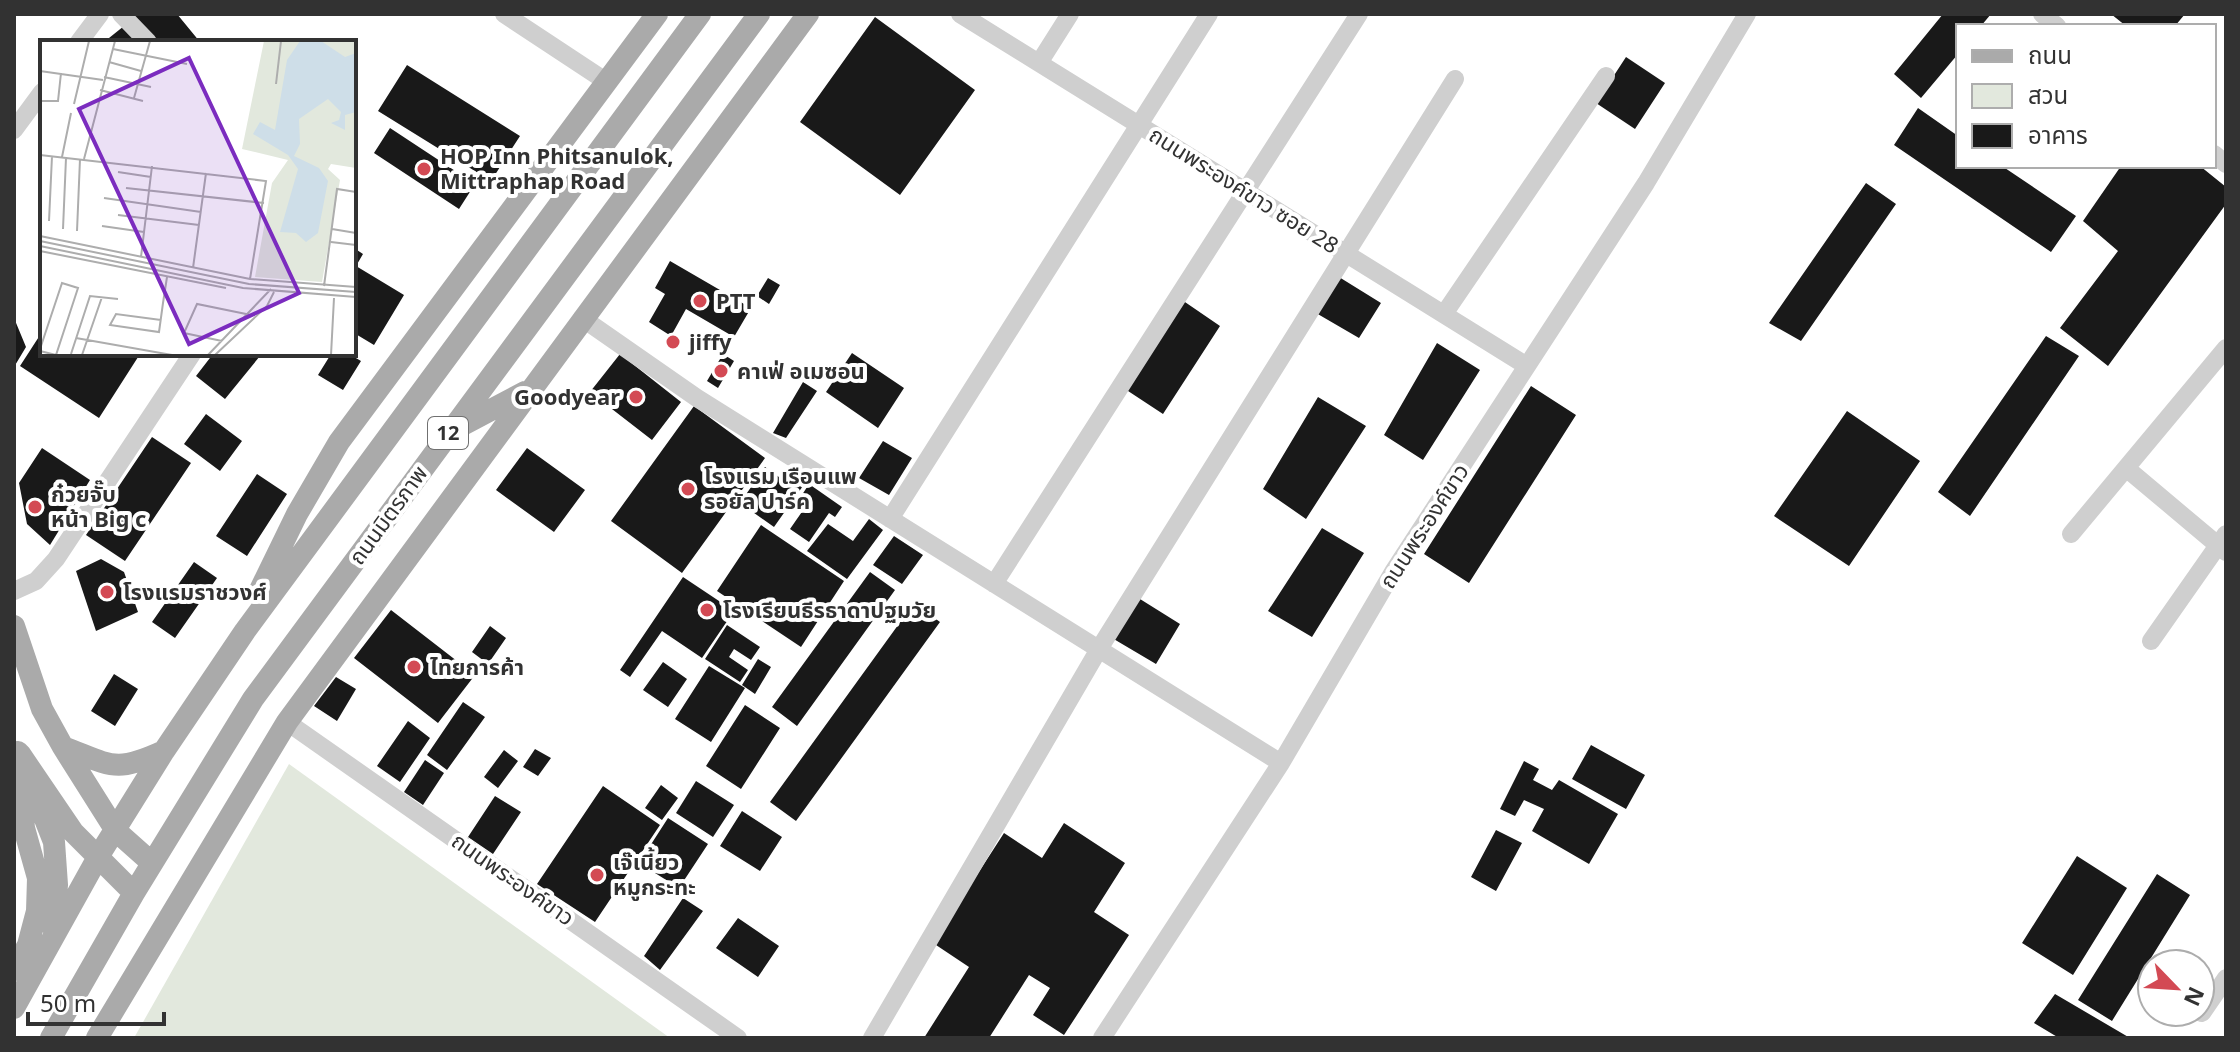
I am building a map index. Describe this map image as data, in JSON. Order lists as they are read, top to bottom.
{
  "streets": {
    "main road": ["12", "ถนนมิตรภาพ"],
    "street": ["ถนนพระองค์ขาว ซอย 28", "ถนนพระองค์ขาว"]
  },
  "crossings": [
    ["ถนนพระองค์ขาว ซอย 28", "ถนนพระองค์ขาว"]
  ],
  "places": [
    "HOP Inn Phitsanulok, Mittraphap Road",
    "PTT",
    "jiffy",
    "คาเฟ่ อเมซอน",
    "Goodyear",
    "โรงแรม เรือนแพ รอยัล ปาร์ค",
    "ก๋วยจั๊บ หน้า Big c",
    "โรงแรมราชวงศ์",
    "โรงเรียนธีรธาดาปฐมวัย",
    "ไทยการค้า",
    "เจ๊เนี้ยว หมูกระทะ"
  ],
  "legend": ["ถนน", "สวน", "อาคาร"],
  "scale_bar": "50 m",
  "north": "bottom right"
}
